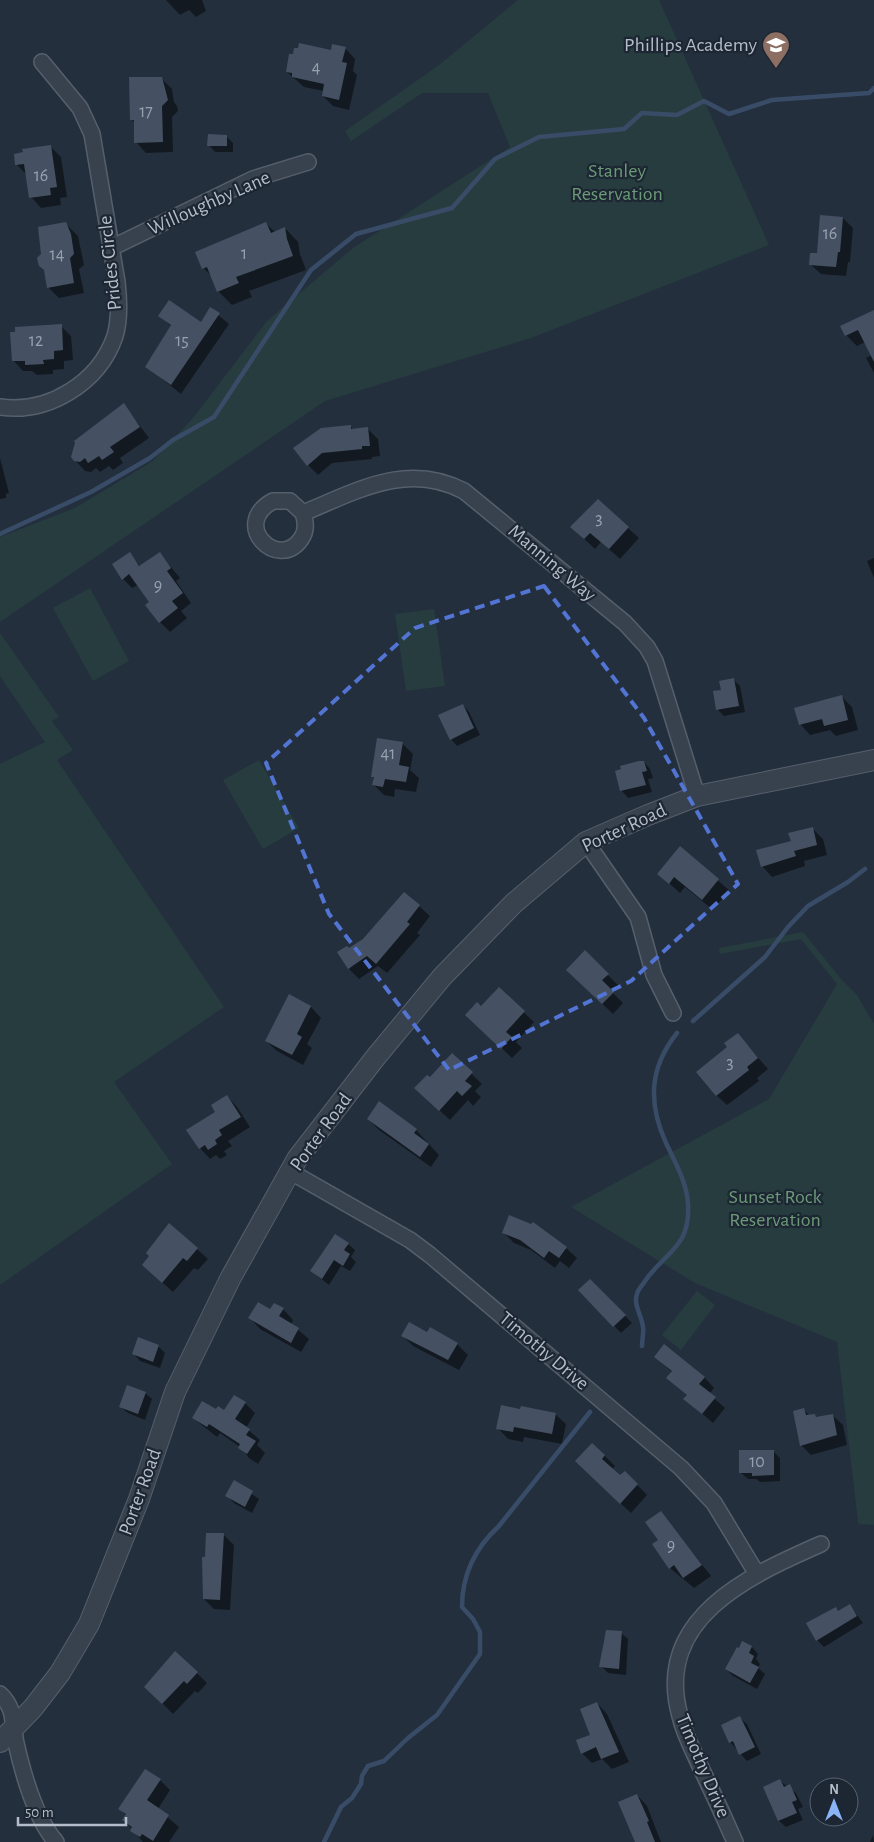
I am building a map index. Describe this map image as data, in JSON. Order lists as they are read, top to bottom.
{
  "streets": {
    "street": [
      "Willoughby Lane",
      "Prides Circle",
      "Manning Way",
      "Porter Road",
      "Timothy Drive"
    ]
  },
  "crossings": [
    ["Willoughby Lane", "Prides Circle"],
    ["Manning Way", "Porter Road"],
    ["Porter Road", "Timothy Drive"]
  ],
  "parks": ["Stanley Reservation", "Sunset Rock Reservation"],
  "places": {
    "school or university": ["Phillips Academy"]
  },
  "house_numbers": [
    "4",
    "17",
    "16",
    "16",
    "1",
    "14",
    "12",
    "15",
    "3",
    "9",
    "41",
    "3",
    "10",
    "9"
  ],
  "scale_bar": "50 m",
  "north": "top"
}
